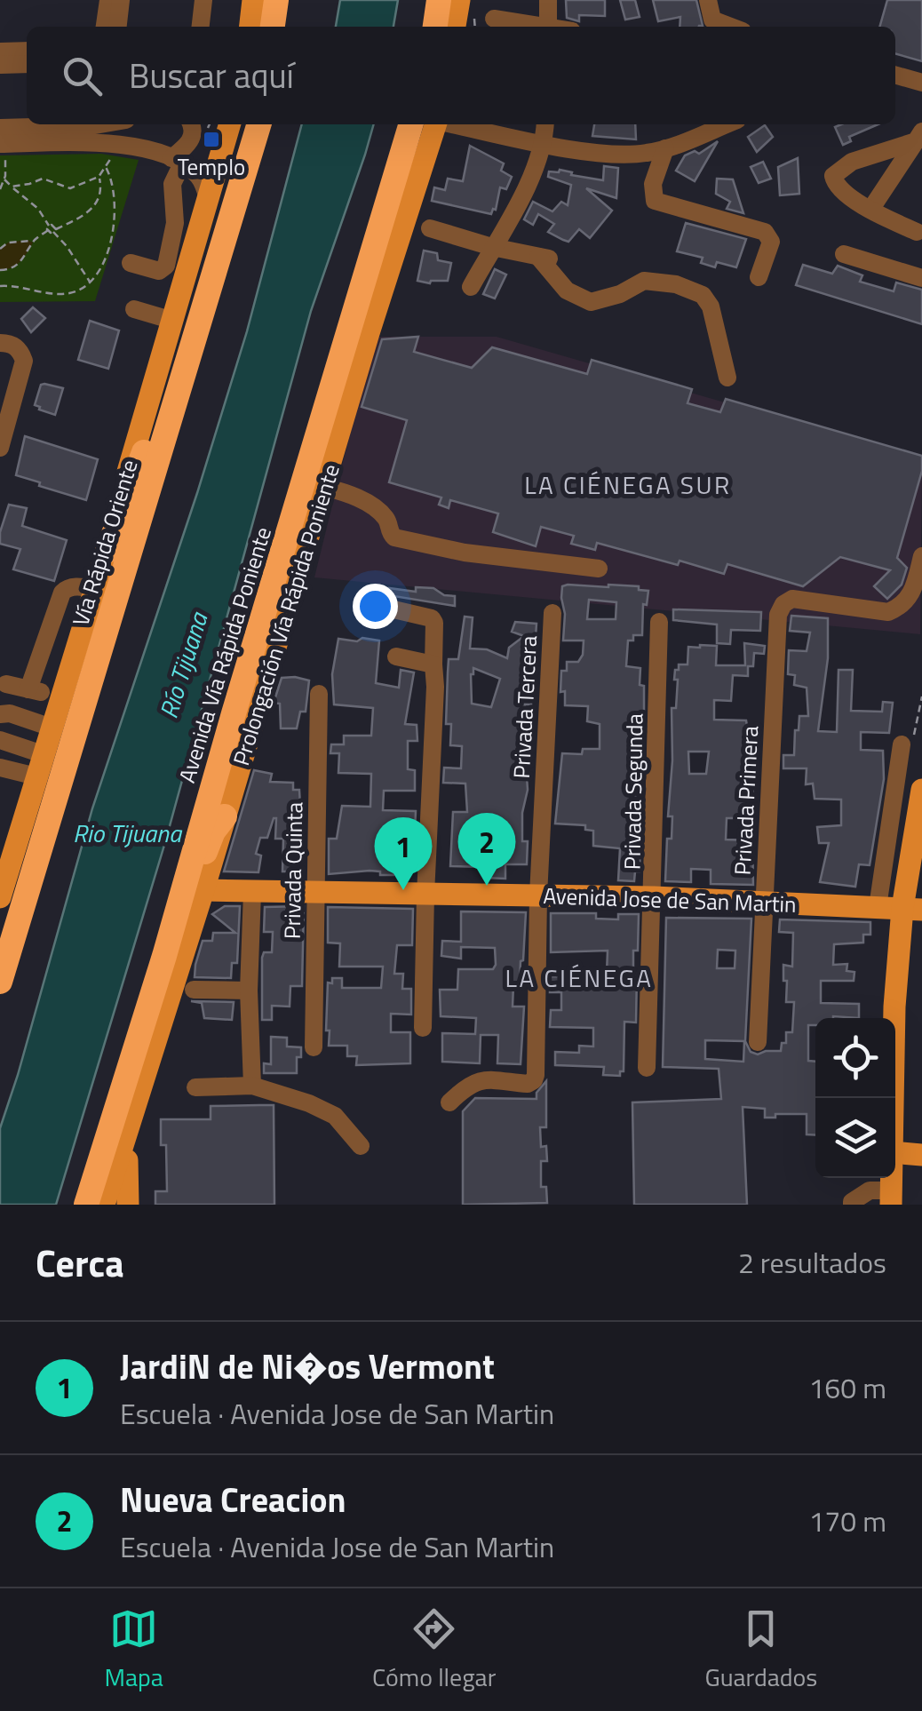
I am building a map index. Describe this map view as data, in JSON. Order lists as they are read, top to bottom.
{
  "streets": {
    "highway": ["Vía Rápida Oriente", "Avenida Vía Rápida Poniente"],
    "main road": ["Prolongación Vía Rápida Poniente", "Avenida Jose de San Martin"],
    "street": [
      "Privada Tercera",
      "Privada Segunda",
      "Privada Primera",
      "Privada Quinta"
    ]
  },
  "crossings": [
    ["Prolongación Vía Rápida Poniente", "Avenida Jose de San Martin"],
    ["Privada Tercera", "Avenida Jose de San Martin"],
    ["Privada Segunda", "Avenida Jose de San Martin"],
    ["Privada Primera", "Avenida Jose de San Martin"],
    ["Privada Quinta", "Avenida Jose de San Martin"]
  ],
  "districts": ["LA CIÉNEGA SUR", "LA CIÉNEGA"],
  "water": ["Río Tijuana", "Rio Tijuana"],
  "places": {
    "transit": ["Templo"]
  },
  "page": {
    "search": "Buscar aquí",
    "pins": ["2", "1"],
    "heading": ["Cerca", "2 resultados"],
    "list": [
      {
        "mark": "1",
        "name": "JardiN de Ni�os Vermont",
        "note": "Escuela · Avenida Jose de San Martin",
        "value": "160 m"
      },
      {
        "mark": "2",
        "name": "Nueva Creacion",
        "note": "Escuela · Avenida Jose de San Martin",
        "value": "170 m"
      }
    ],
    "nav": ["Mapa", "Cómo llegar", "Guardados"]
  }
}
